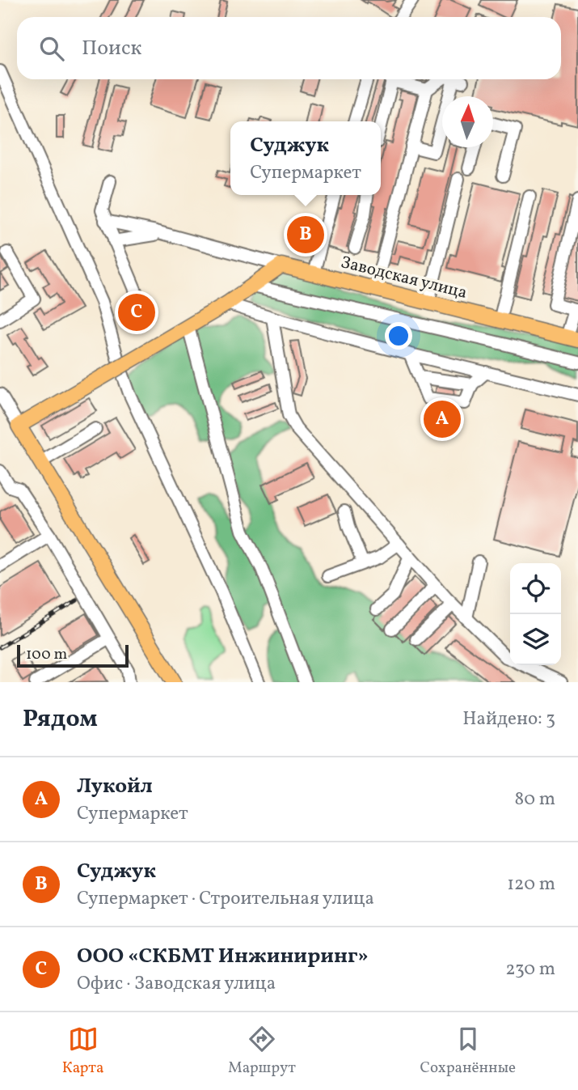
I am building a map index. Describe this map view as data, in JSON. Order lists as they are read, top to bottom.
{
  "streets": {
    "main road": ["Заводская улица"]
  },
  "scale_bar": "100 m",
  "north": "top",
  "page": {
    "search": "Поиск",
    "popup": ["Суджук", "Супермаркет"],
    "pins": ["B", "C", "A"],
    "scale": "100 m",
    "heading": ["Рядом", "Найдено: 3"],
    "list": [
      {
        "mark": "A",
        "name": "Лукойл",
        "note": "Супермаркет",
        "value": "80 m"
      },
      {
        "mark": "B",
        "name": "Суджук",
        "note": "Супермаркет · Строительная улица",
        "value": "120 m"
      },
      {
        "mark": "C",
        "name": "ООО «СКБМТ Инжиниринг»",
        "note": "Офис · Заводская улица",
        "value": "230 m"
      }
    ],
    "nav": ["Карта", "Маршрут", "Сохранённые"]
  }
}
